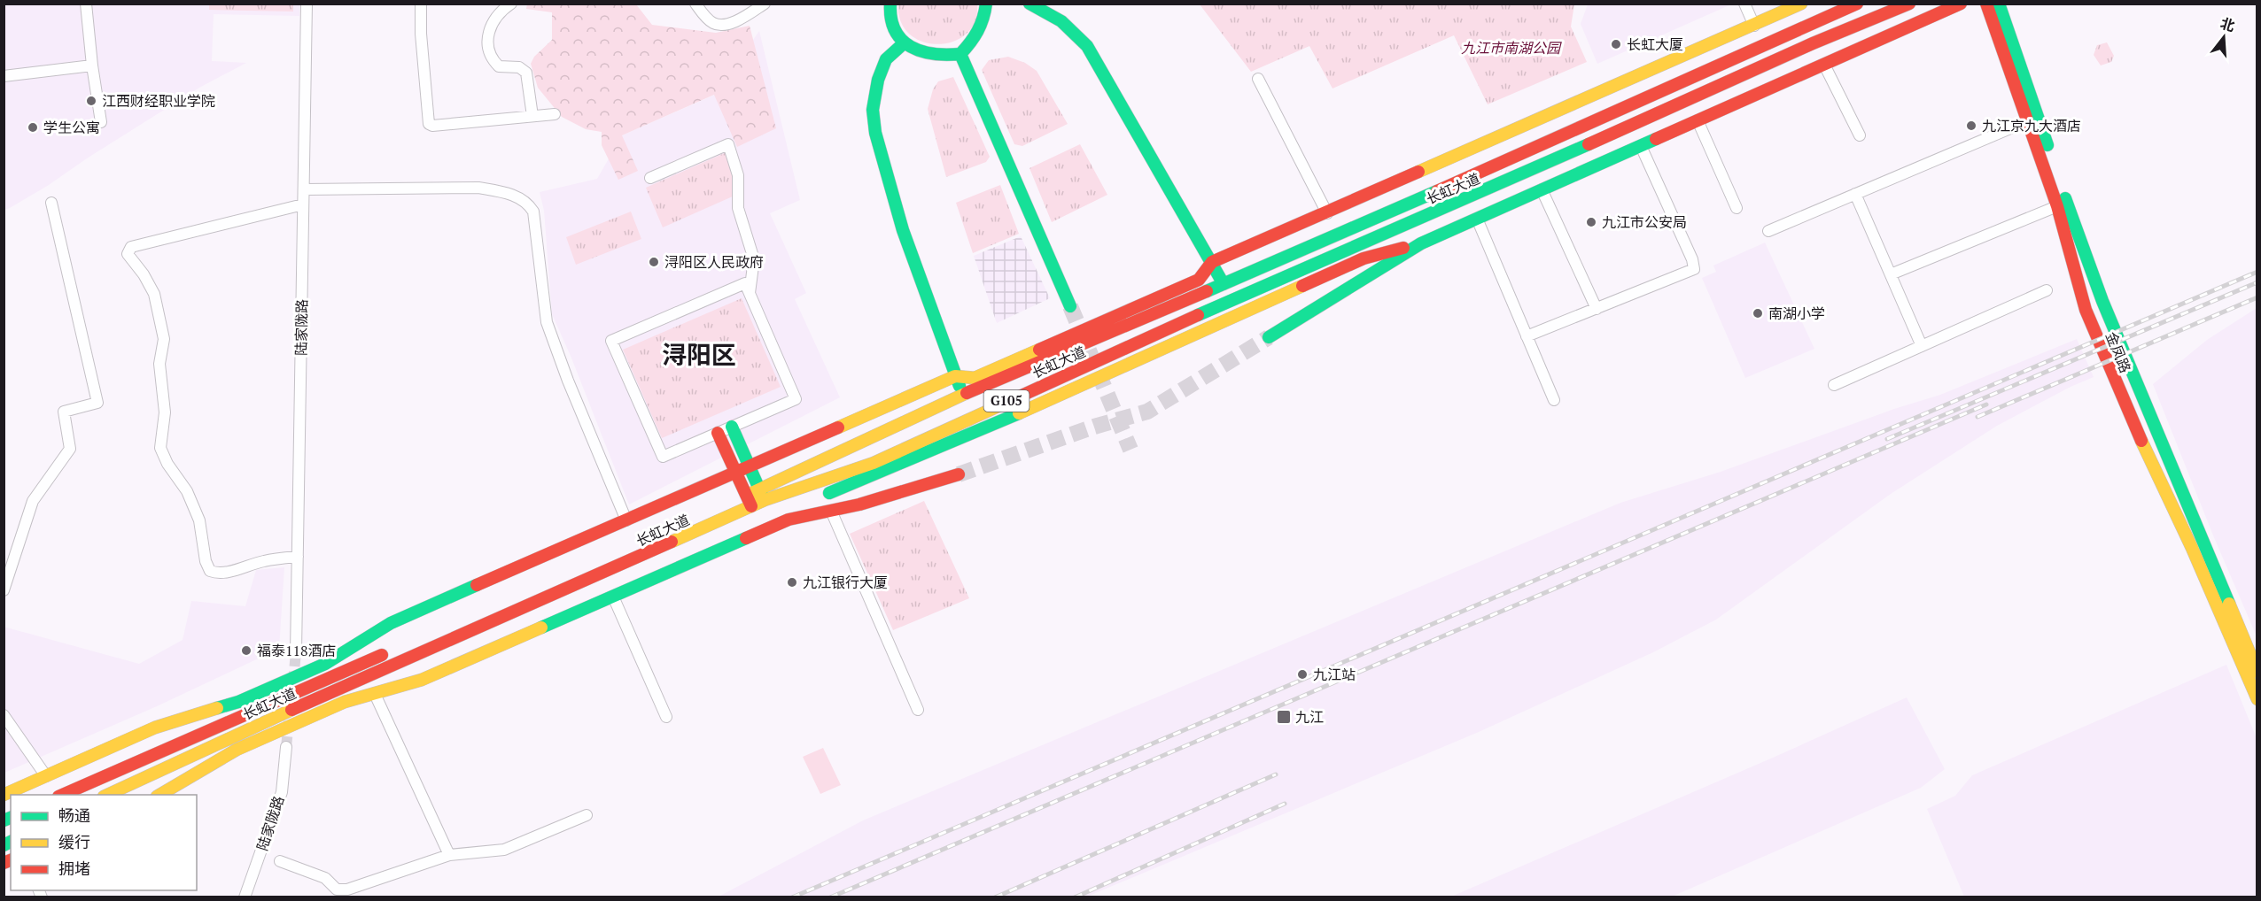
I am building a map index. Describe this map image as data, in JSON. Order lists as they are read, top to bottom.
{
  "streets": {
    "main road": ["长虹大道", "金凤路", "G105"],
    "street": ["陆家陇路"]
  },
  "districts": ["浔阳区"],
  "parks": ["九江市南湖公园"],
  "places": {
    "other": [
      "长虹大厦",
      "江西财经职业学院",
      "九江京九大酒店",
      "学生公寓",
      "九江市公安局",
      "浔阳区人民政府",
      "南湖小学",
      "九江银行大厦",
      "福泰118酒店",
      "九江站"
    ],
    "transit": ["九江"]
  },
  "legend": ["畅通", "缓行", "拥堵"],
  "north": "top"
}
